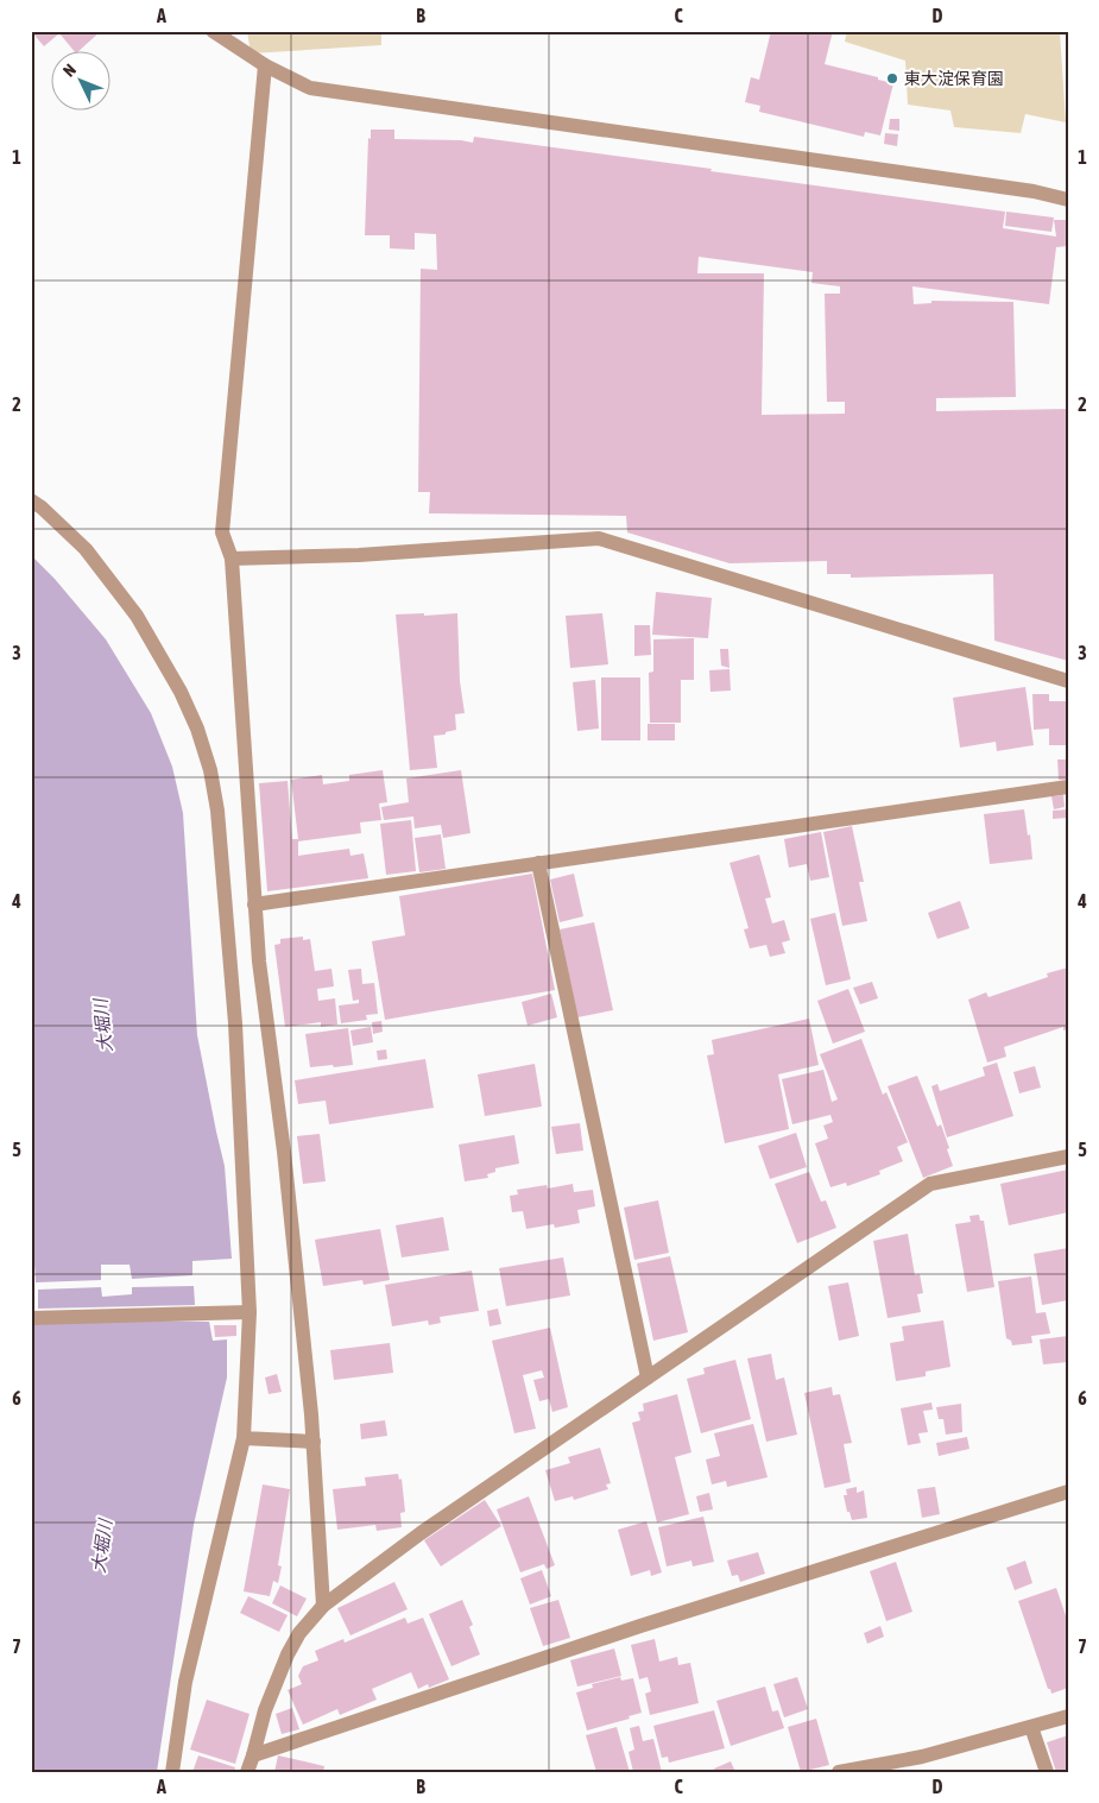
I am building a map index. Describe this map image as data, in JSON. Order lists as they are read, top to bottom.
{
  "water": ["大堀川"],
  "places": ["東大淀保育園"],
  "north": "top left",
  "grid": {
    "columns": [
      "A",
      "B",
      "C",
      "D"
    ],
    "rows": [
      "1",
      "2",
      "3",
      "4",
      "5",
      "6",
      "7"
    ]
  }
}
